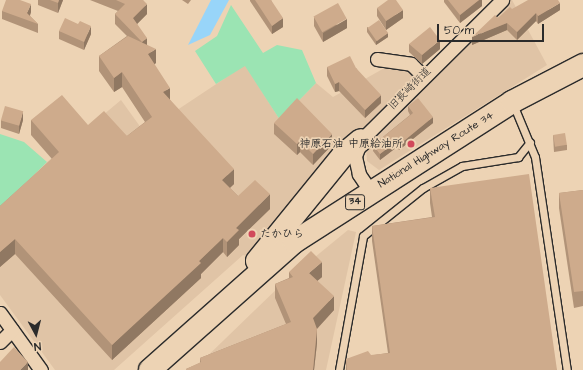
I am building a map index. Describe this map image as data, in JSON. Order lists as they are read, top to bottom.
{
  "streets": {
    "highway": ["National Highway Route 34", "34"],
    "street": ["旧長崎街道"]
  },
  "crossings": [
    ["旧長崎街道", "National Highway Route 34"]
  ],
  "places": ["神原石油 中原給油所", "たかひら"],
  "scale_bar": "50 m",
  "north": "bottom"
}
